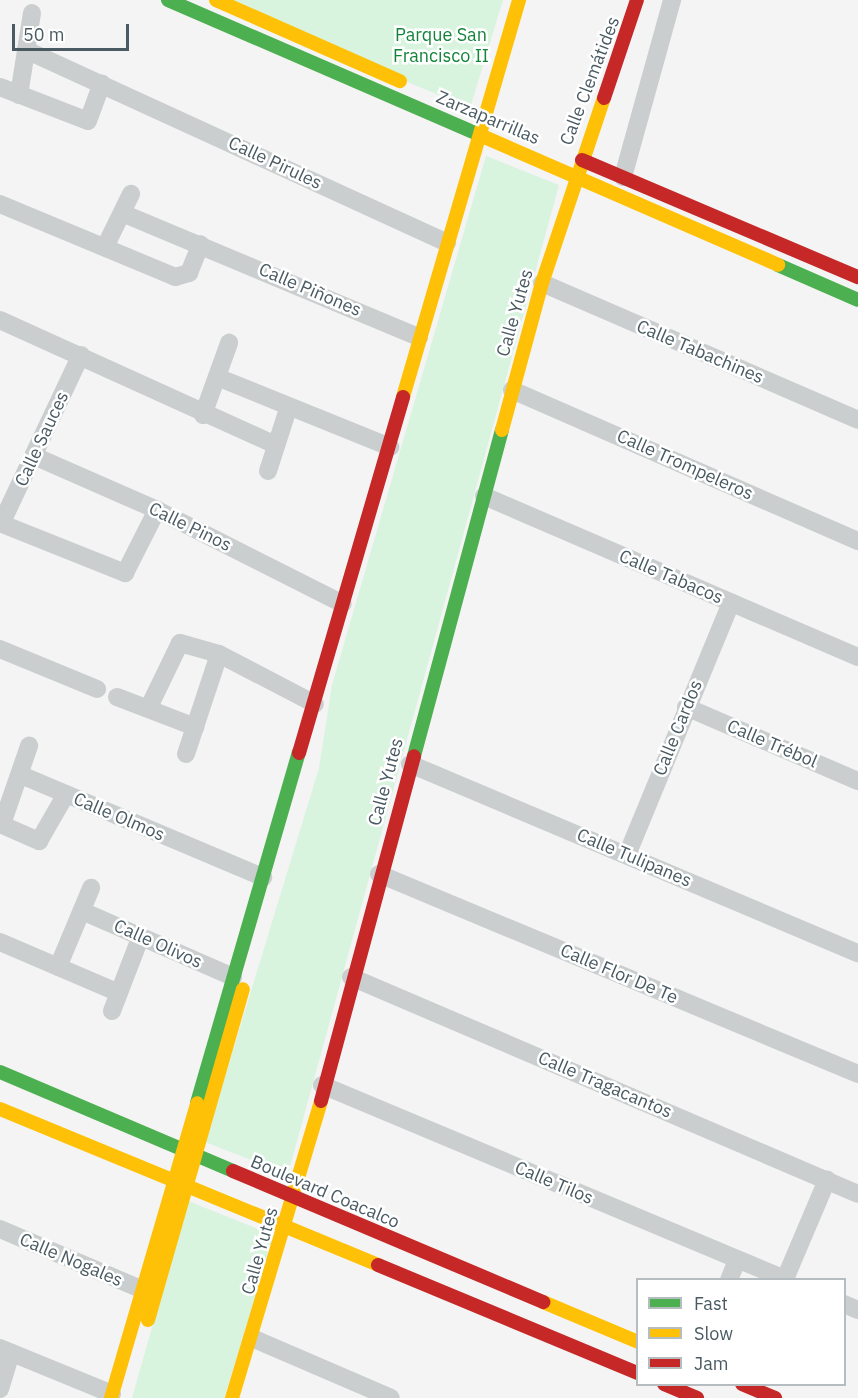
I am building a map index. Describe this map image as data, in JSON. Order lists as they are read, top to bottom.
{
  "streets": {
    "main road": [
      "Calle Clemátides",
      "Zarzaparrillas",
      "Calle Yutes",
      "Boulevard Coacalco"
    ],
    "street": [
      "Calle Pirules",
      "Calle Piñones",
      "Calle Tabachines",
      "Calle Sauces",
      "Calle Trompeleros",
      "Calle Pinos",
      "Calle Tabacos",
      "Calle Cardos",
      "Calle Trébol",
      "Calle Olmos",
      "Calle Tulipanes",
      "Calle Olivos",
      "Calle Flor De Te",
      "Calle Tragacantos",
      "Calle Tilos",
      "Calle Nogales"
    ]
  },
  "crossings": [
    ["Calle Clemátides", "Zarzaparrillas"],
    ["Calle Clemátides", "Calle Yutes"],
    ["Zarzaparrillas", "Calle Yutes"],
    ["Calle Yutes", "Calle Tabachines"],
    ["Calle Yutes", "Calle Trompeleros"],
    ["Calle Yutes", "Calle Tabacos"],
    ["Calle Yutes", "Calle Tulipanes"],
    ["Calle Yutes", "Calle Flor De Te"],
    ["Calle Yutes", "Calle Tragacantos"],
    ["Calle Yutes", "Calle Tilos"],
    ["Calle Yutes", "Boulevard Coacalco"],
    ["Calle Sauces", "Calle Pinos"],
    ["Calle Tabacos", "Calle Cardos"],
    ["Calle Cardos", "Calle Trébol"],
    ["Calle Cardos", "Calle Tulipanes"]
  ],
  "parks": ["Parque San Francisco II"],
  "legend": ["Fast", "Slow", "Jam"],
  "scale_bar": "50 m"
}
